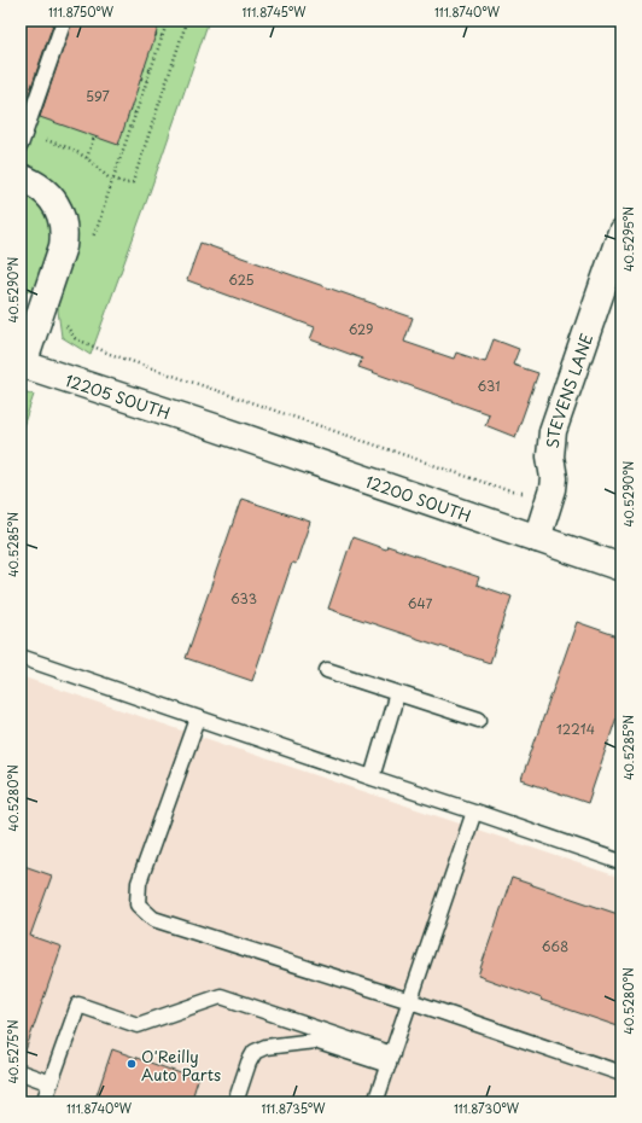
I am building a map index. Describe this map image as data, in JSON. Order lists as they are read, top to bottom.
{
  "streets": {
    "street": ["STEVENS LANE", "12205 SOUTH", "12200 SOUTH"]
  },
  "crossings": [
    ["STEVENS LANE", "12200 SOUTH"],
    ["12205 SOUTH", "12200 SOUTH"]
  ],
  "places": ["O'Reilly Auto Parts"],
  "house_numbers": [
    "597",
    "625",
    "629",
    "631",
    "633",
    "647",
    "12214",
    "668"
  ],
  "coordinates": [
    "111.8750°W",
    "111.8745°W",
    "111.8740°W",
    "40.5295°N",
    "40.5290°N",
    "40.5285°N",
    "40.5280°N",
    "40.5275°N",
    "111.8735°W",
    "111.8730°W"
  ]
}
